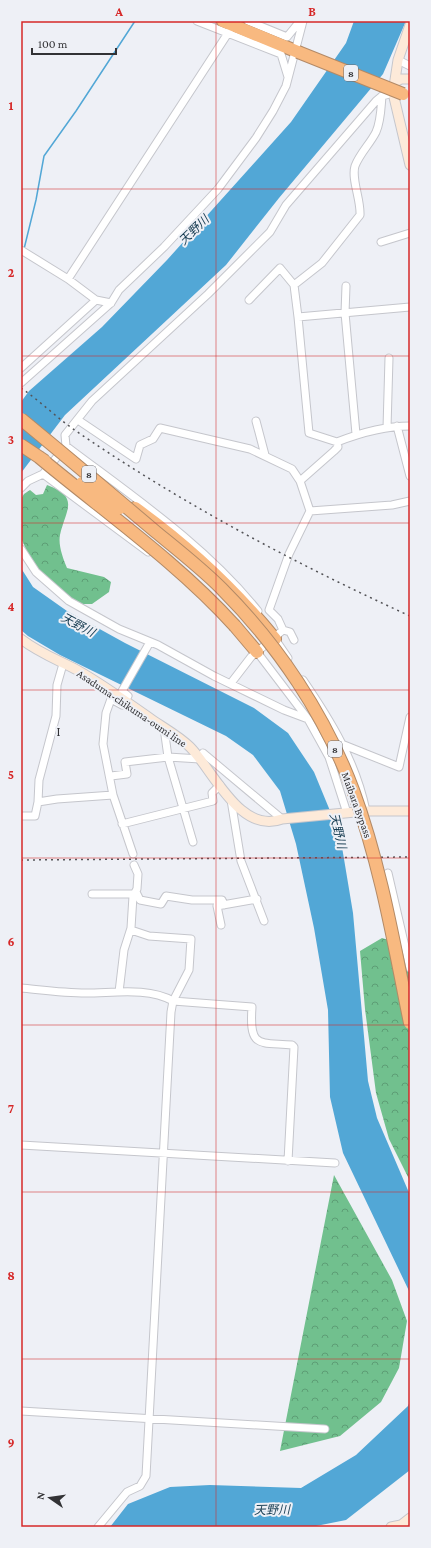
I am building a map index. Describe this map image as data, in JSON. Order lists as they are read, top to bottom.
{
  "streets": {
    "highway": ["8", "Maibara Bypass"],
    "main road": ["Asaduma-chikuma-oumi line"]
  },
  "districts": ["I"],
  "water": ["天野川"],
  "scale_bar": "100 m",
  "north": "left",
  "grid": {
    "columns": ["A", "B"],
    "rows": [
      "1",
      "2",
      "3",
      "4",
      "5",
      "6",
      "7",
      "8",
      "9"
    ]
  }
}
